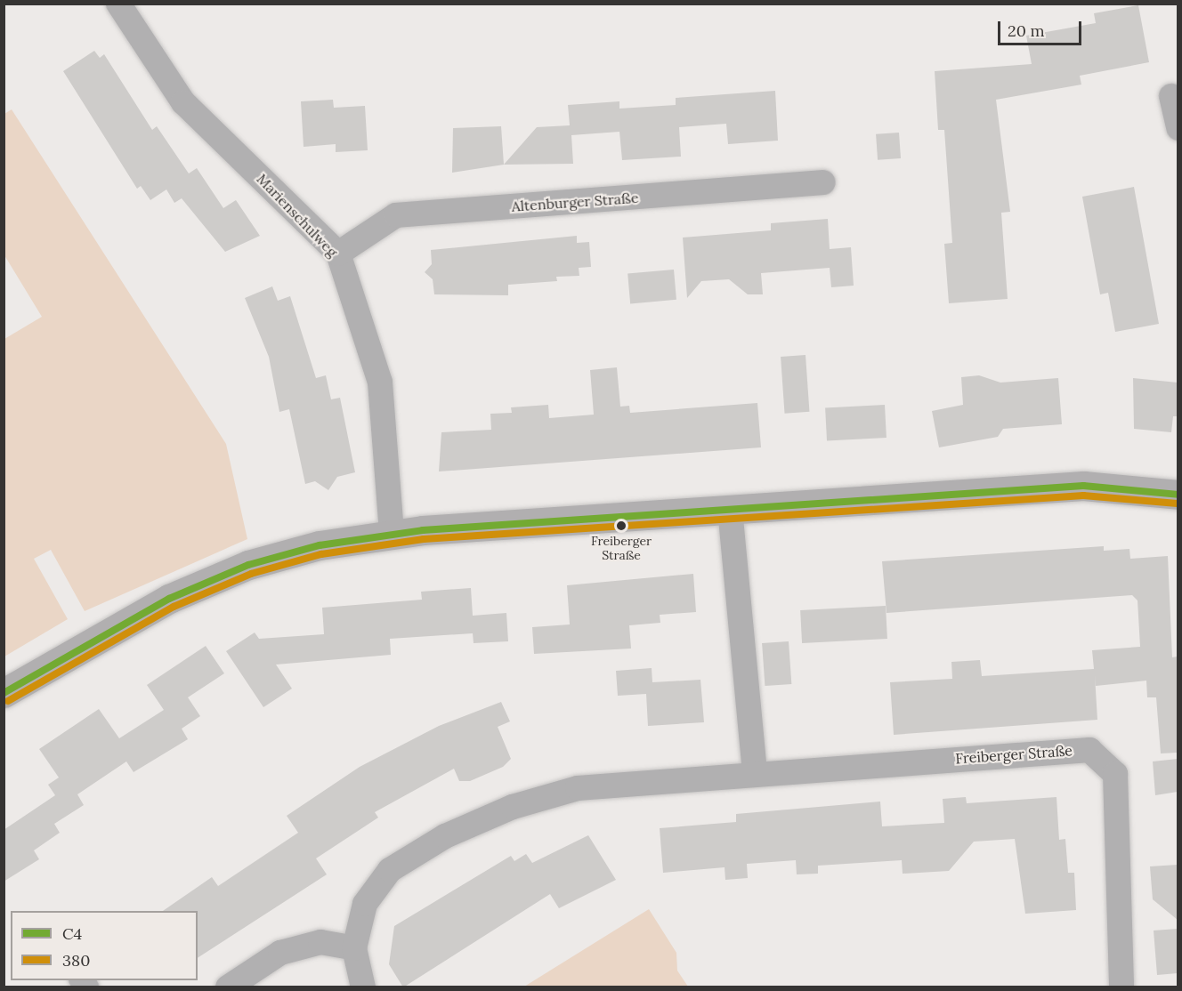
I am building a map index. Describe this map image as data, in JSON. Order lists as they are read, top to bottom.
{
  "streets": {
    "street": ["Altenburger Straße", "Marienschulweg", "Freiberger Straße"]
  },
  "crossings": [
    ["Altenburger Straße", "Marienschulweg"]
  ],
  "places": ["Freiberger Straße"],
  "lines": ["transit line C4", "transit line 380"],
  "legend": ["C4", "380"],
  "scale_bar": "20 m"
}
